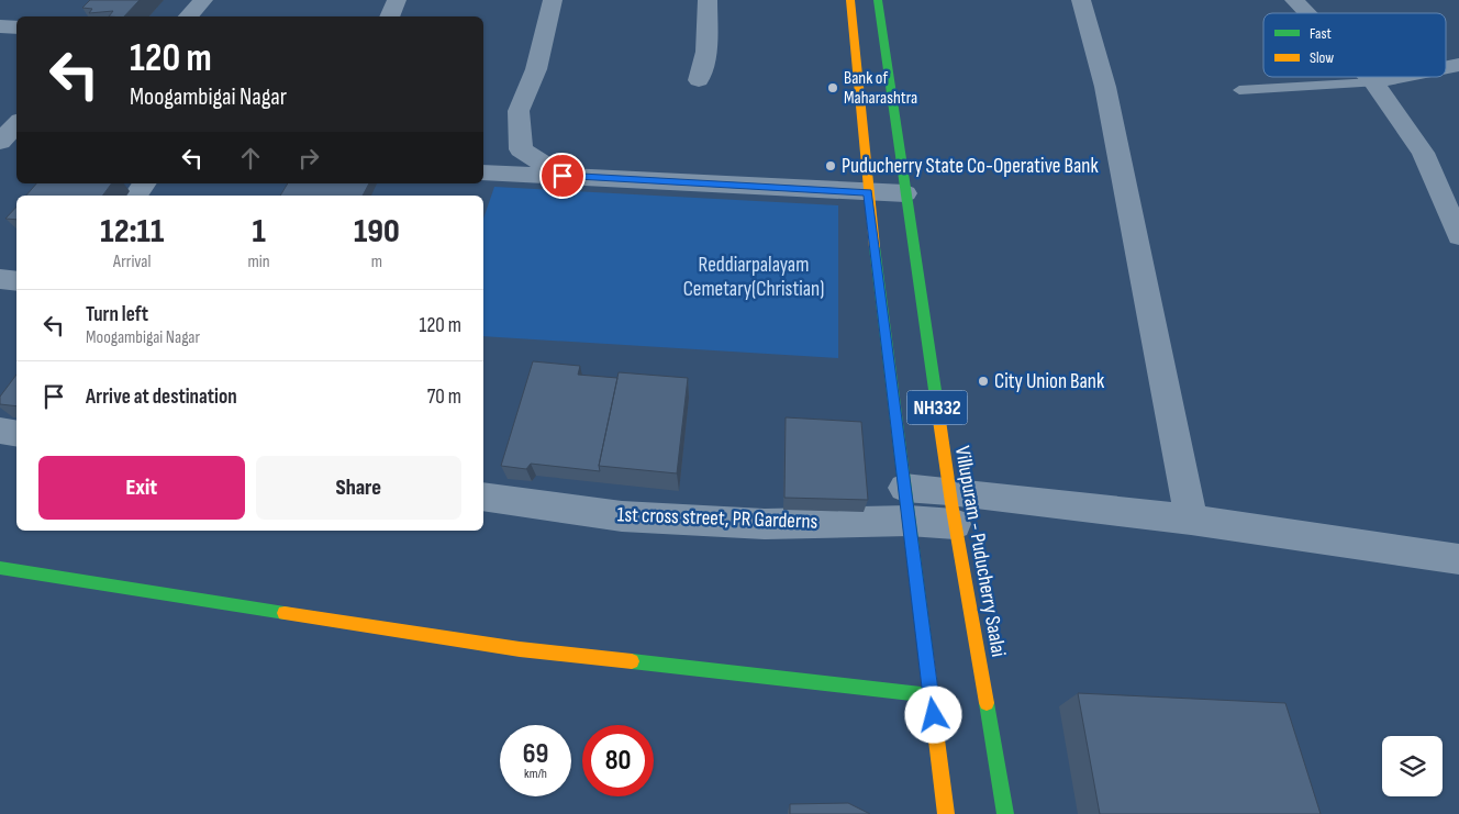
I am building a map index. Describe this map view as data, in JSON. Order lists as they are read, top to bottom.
{
  "streets": {
    "main road": ["NH332", "Villupuram - Puducherry Saalai"],
    "street": ["1st cross street, PR Garderns"]
  },
  "crossings": [
    ["NH332", "1st cross street, PR Garderns"],
    ["1st cross street, PR Garderns", "Villupuram - Puducherry Saalai"]
  ],
  "parks": ["Reddiarpalayam Cemetary(Christian)"],
  "places": ["Bank of Maharashtra", "Puducherry State Co-Operative Bank", "City Union Bank"],
  "legend": ["Fast", "Slow"],
  "page": {
    "turn": ["120 m", "Moogambigai Nagar"],
    "eta": [
      "12:11",
      "Arrival",
      "1",
      "min",
      "190",
      "m"
    ],
    "list": [
      {
        "name": "Turn left",
        "note": "Moogambigai Nagar",
        "value": "120 m"
      },
      {
        "name": "Arrive at destination",
        "value": "70 m"
      }
    ],
    "buttons": ["Exit", "Share"],
    "speed": "69 km/h",
    "limit": "80"
  }
}
